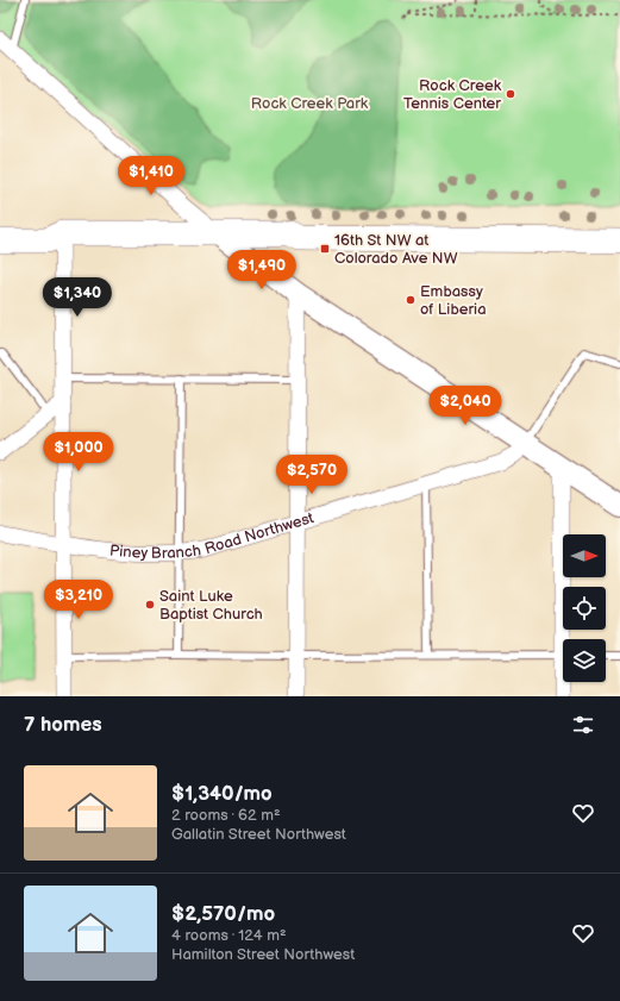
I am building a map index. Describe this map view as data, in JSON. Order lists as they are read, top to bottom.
{
  "streets": {
    "street": ["Piney Branch Road Northwest"]
  },
  "parks": ["Rock Creek Park"],
  "places": {
    "other": ["Rock Creek Tennis Center", "Embassy of Liberia", "Saint Luke Baptist Church"],
    "transit": ["16th St NW at Colorado Ave NW"]
  },
  "north": "right",
  "page": {
    "price": [
      "$1,410",
      "$1,490",
      "$1,340",
      "$2,040",
      "$1,000",
      "$2,570",
      "$3,210"
    ],
    "heading": "7 homes",
    "list": [
      {
        "name": "$1,340/mo",
        "note": "2 rooms · 62 m² · Gallatin Street Northwest"
      },
      {
        "name": "$2,570/mo",
        "note": "4 rooms · 124 m² · Hamilton Street Northwest"
      }
    ]
  }
}
